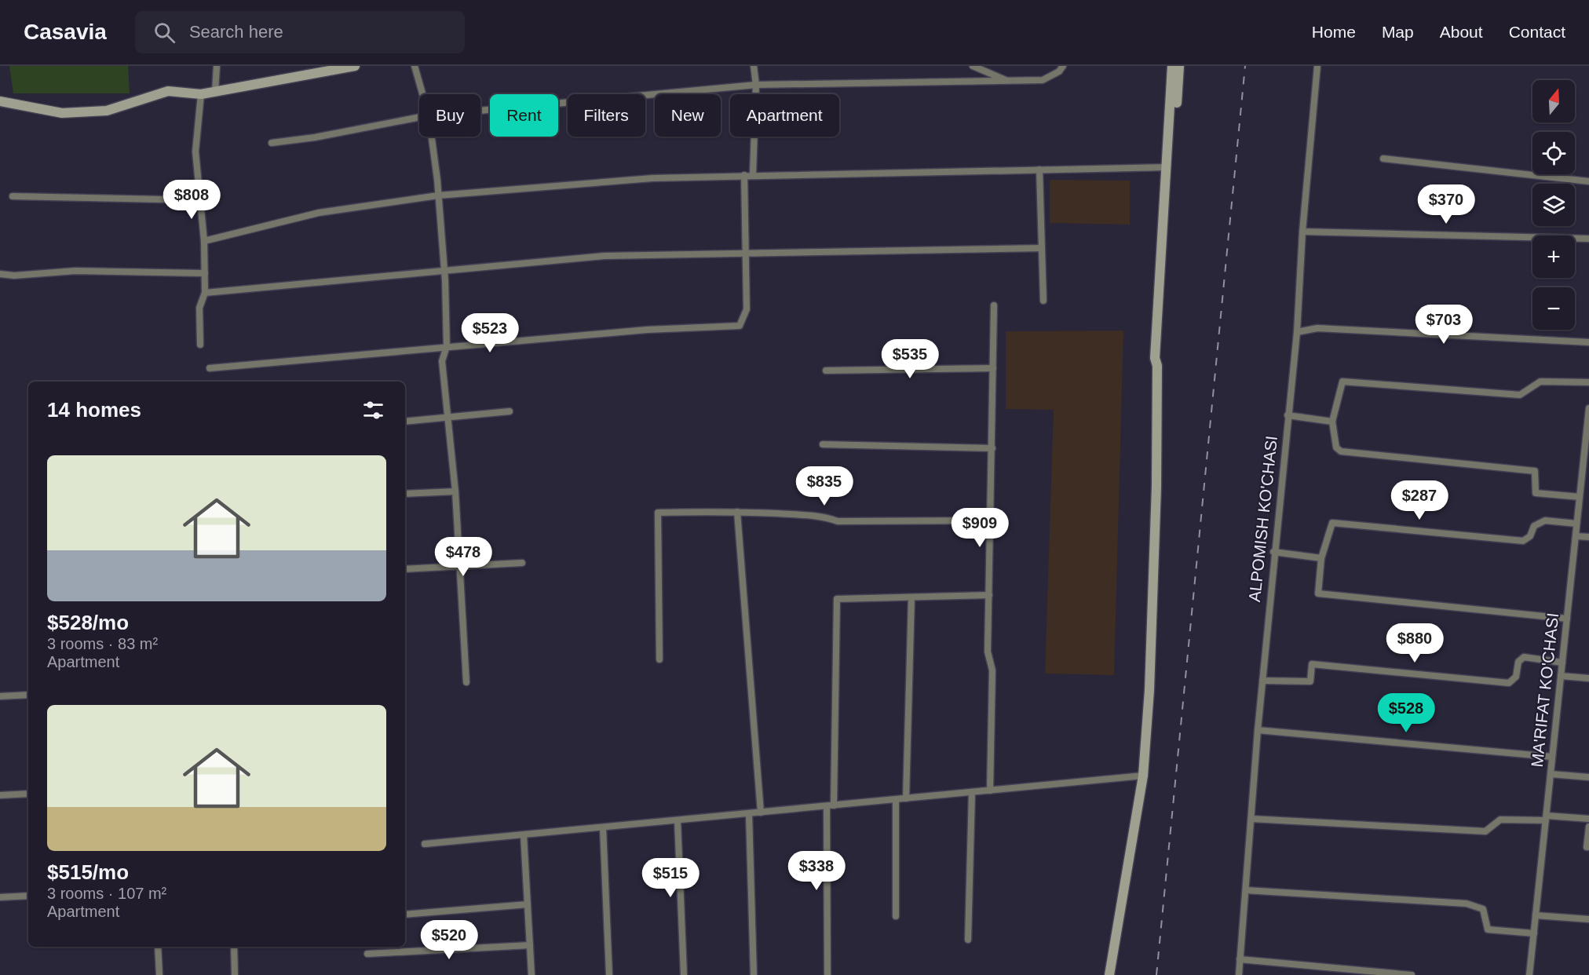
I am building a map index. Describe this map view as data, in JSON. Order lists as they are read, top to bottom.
{
  "streets": {
    "street": ["ALPOMISH KO'CHASI", "MA'RIFAT KO'CHASI"]
  },
  "north": "top",
  "page": {
    "header": "Casavia",
    "search": "Search here",
    "nav": [
      "Home",
      "Map",
      "About",
      "Contact"
    ],
    "map_buttons": ["+", "−"],
    "chip": [
      "Buy",
      "Rent",
      "Filters",
      "New",
      "Apartment"
    ],
    "price": [
      "$808",
      "$370",
      "$703",
      "$523",
      "$535",
      "$835",
      "$287",
      "$909",
      "$478",
      "$880",
      "$528",
      "$338",
      "$515",
      "$520"
    ],
    "heading": "14 homes",
    "list": [
      {
        "name": "$528/mo",
        "note": "3 rooms · 83 m² · Apartment"
      },
      {
        "name": "$515/mo",
        "note": "3 rooms · 107 m² · Apartment"
      }
    ]
  }
}
